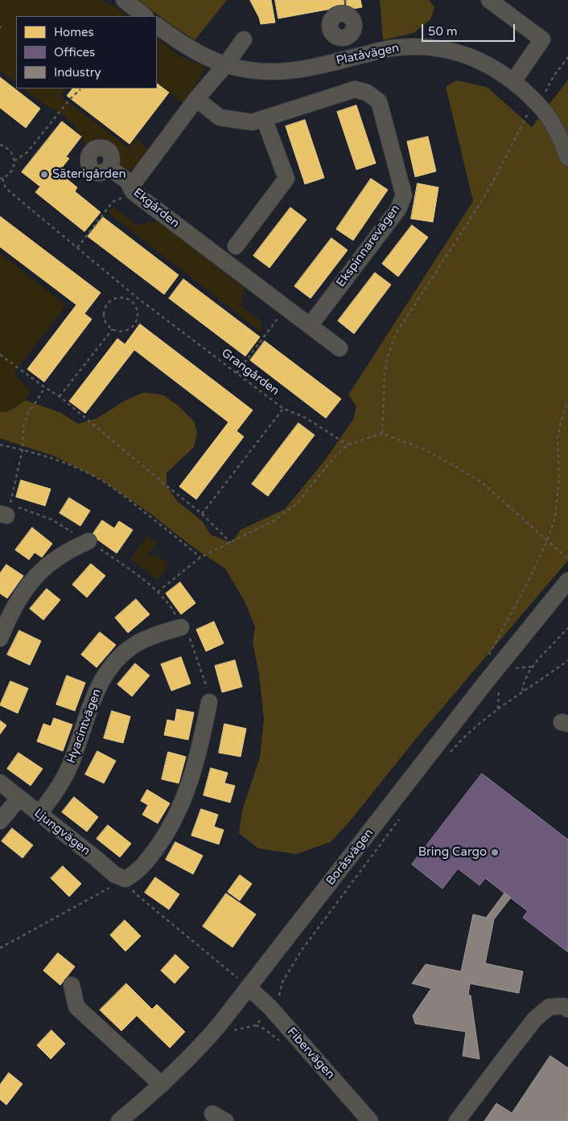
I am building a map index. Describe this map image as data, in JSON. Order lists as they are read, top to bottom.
{
  "streets": {
    "street": [
      "Platåvägen",
      "Ekgården",
      "Ekspinnarevägen",
      "Hyacintvägen",
      "Ljungvägen",
      "Boråsvägen",
      "Fibervägen"
    ],
    "path": ["Grangården"]
  },
  "crossings": [
    ["Platåvägen", "Ekgården"],
    ["Ekgården", "Ekspinnarevägen"],
    ["Hyacintvägen", "Ljungvägen"],
    ["Boråsvägen", "Fibervägen"]
  ],
  "places": ["Säterigården", "Bring Cargo"],
  "legend": ["Homes", "Offices", "Industry"],
  "scale_bar": "50 m"
}
